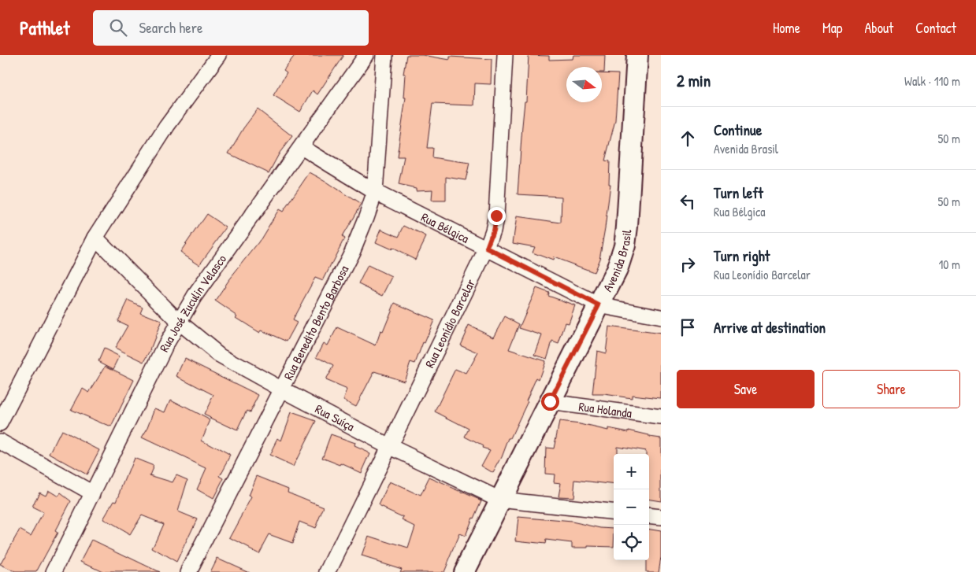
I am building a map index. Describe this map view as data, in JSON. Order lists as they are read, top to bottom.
{
  "streets": {
    "street": [
      "Rua Bélgica",
      "Avenida Brasil",
      "Rua José Zuculin Velasco",
      "Rua Benedito Bento Barbosa",
      "Rua Leonídio Barcelar",
      "Rua Holanda",
      "Rua Suíça"
    ]
  },
  "crossings": [
    ["Rua Bélgica", "Avenida Brasil"],
    ["Rua Bélgica", "Rua José Zuculin Velasco"],
    ["Rua Bélgica", "Rua Benedito Bento Barbosa"],
    ["Rua Bélgica", "Rua Leonídio Barcelar"],
    ["Avenida Brasil", "Rua Holanda"],
    ["Avenida Brasil", "Rua Suíça"],
    ["Rua José Zuculin Velasco", "Rua Suíça"],
    ["Rua Benedito Bento Barbosa", "Rua Suíça"],
    ["Rua Leonídio Barcelar", "Rua Suíça"]
  ],
  "north": "right",
  "page": {
    "header": "Pathlet",
    "search": "Search here",
    "nav": [
      "Home",
      "Map",
      "About",
      "Contact"
    ],
    "heading": ["2 min", "Walk · 110 m"],
    "list": [
      ["Continue", "Avenida Brasil", "50 m"],
      ["Turn left", "Rua Bélgica", "50 m"],
      ["Turn right", "Rua Leonídio Barcelar", "10 m"],
      "Arrive at destination"
    ],
    "buttons": ["Save", "Share"],
    "map_buttons": ["+", "−"]
  }
}
